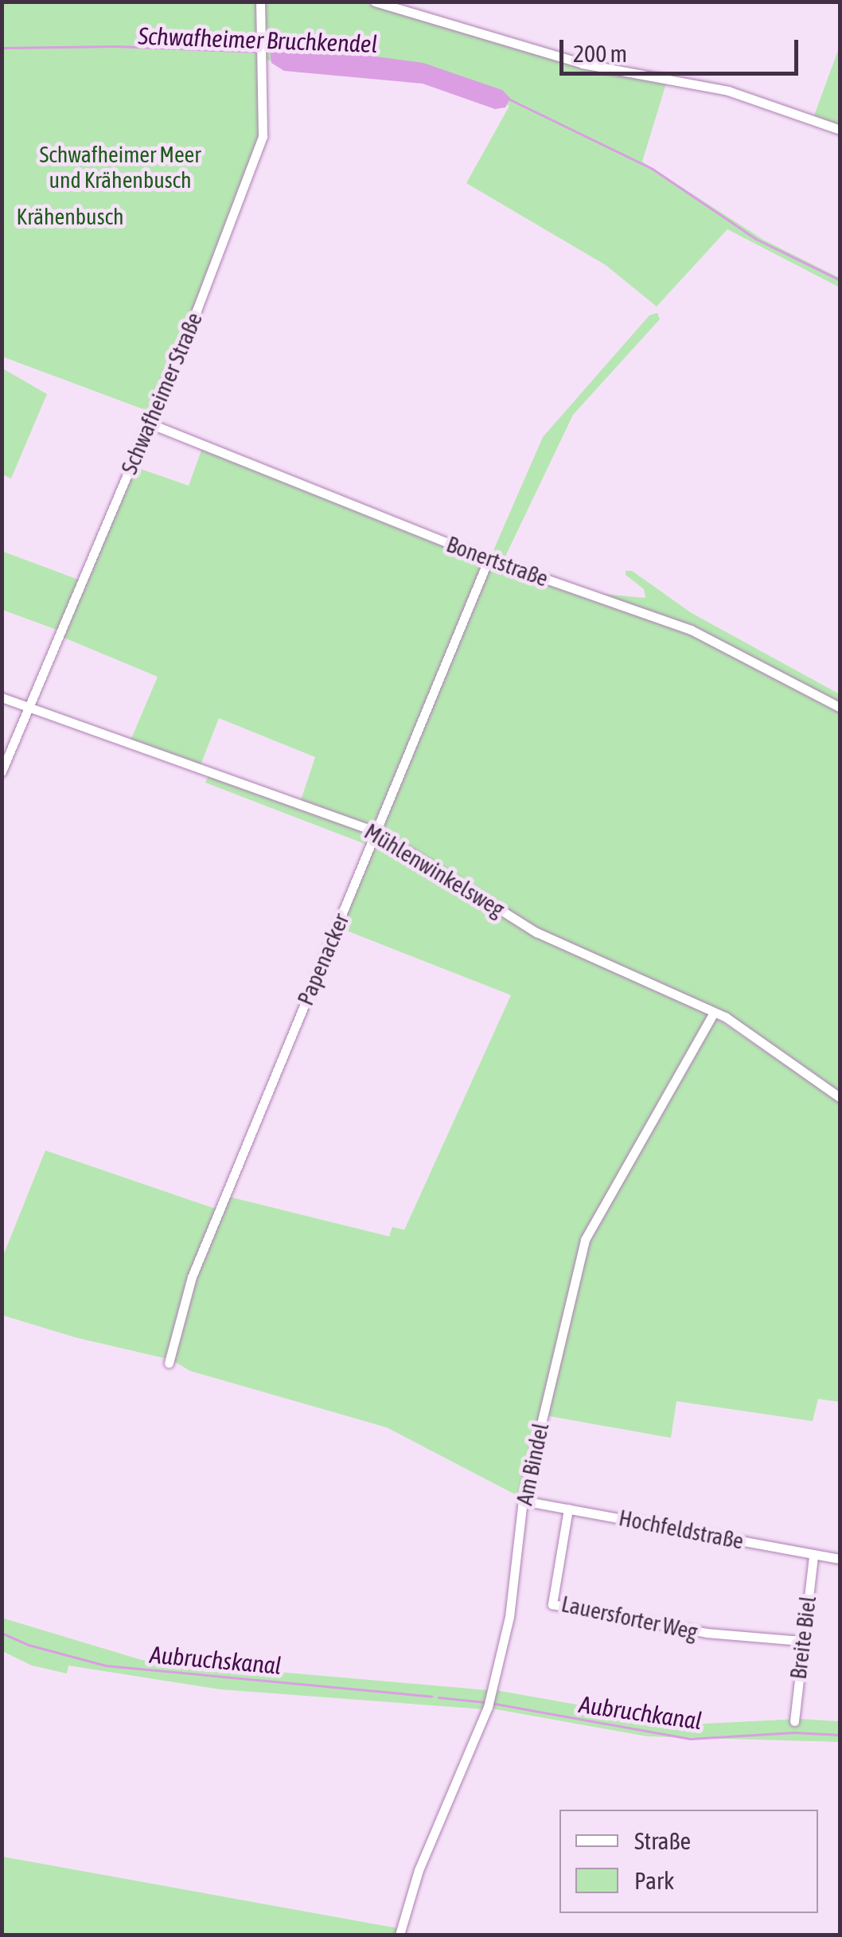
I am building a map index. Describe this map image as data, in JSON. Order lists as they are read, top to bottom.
{
  "streets": {
    "street": [
      "Schwafheimer Straße",
      "Bonertstraße",
      "Mühlenwinkelsweg",
      "Papenacker",
      "Am Bindel",
      "Hochfeldstraße",
      "Lauersforter Weg",
      "Breite Biel"
    ]
  },
  "crossings": [
    ["Schwafheimer Straße", "Bonertstraße"],
    ["Schwafheimer Straße", "Mühlenwinkelsweg"],
    ["Bonertstraße", "Papenacker"],
    ["Mühlenwinkelsweg", "Papenacker"],
    ["Mühlenwinkelsweg", "Am Bindel"],
    ["Am Bindel", "Hochfeldstraße"],
    ["Hochfeldstraße", "Lauersforter Weg"],
    ["Hochfeldstraße", "Breite Biel"],
    ["Lauersforter Weg", "Breite Biel"]
  ],
  "water": ["Schwafheimer Bruchkendel", "Aubruchskanal", "Aubruchkanal"],
  "parks": ["Schwafheimer Meer und Krähenbusch", "Krähenbusch"],
  "legend": ["Straße", "Park"],
  "scale_bar": "200 m"
}
